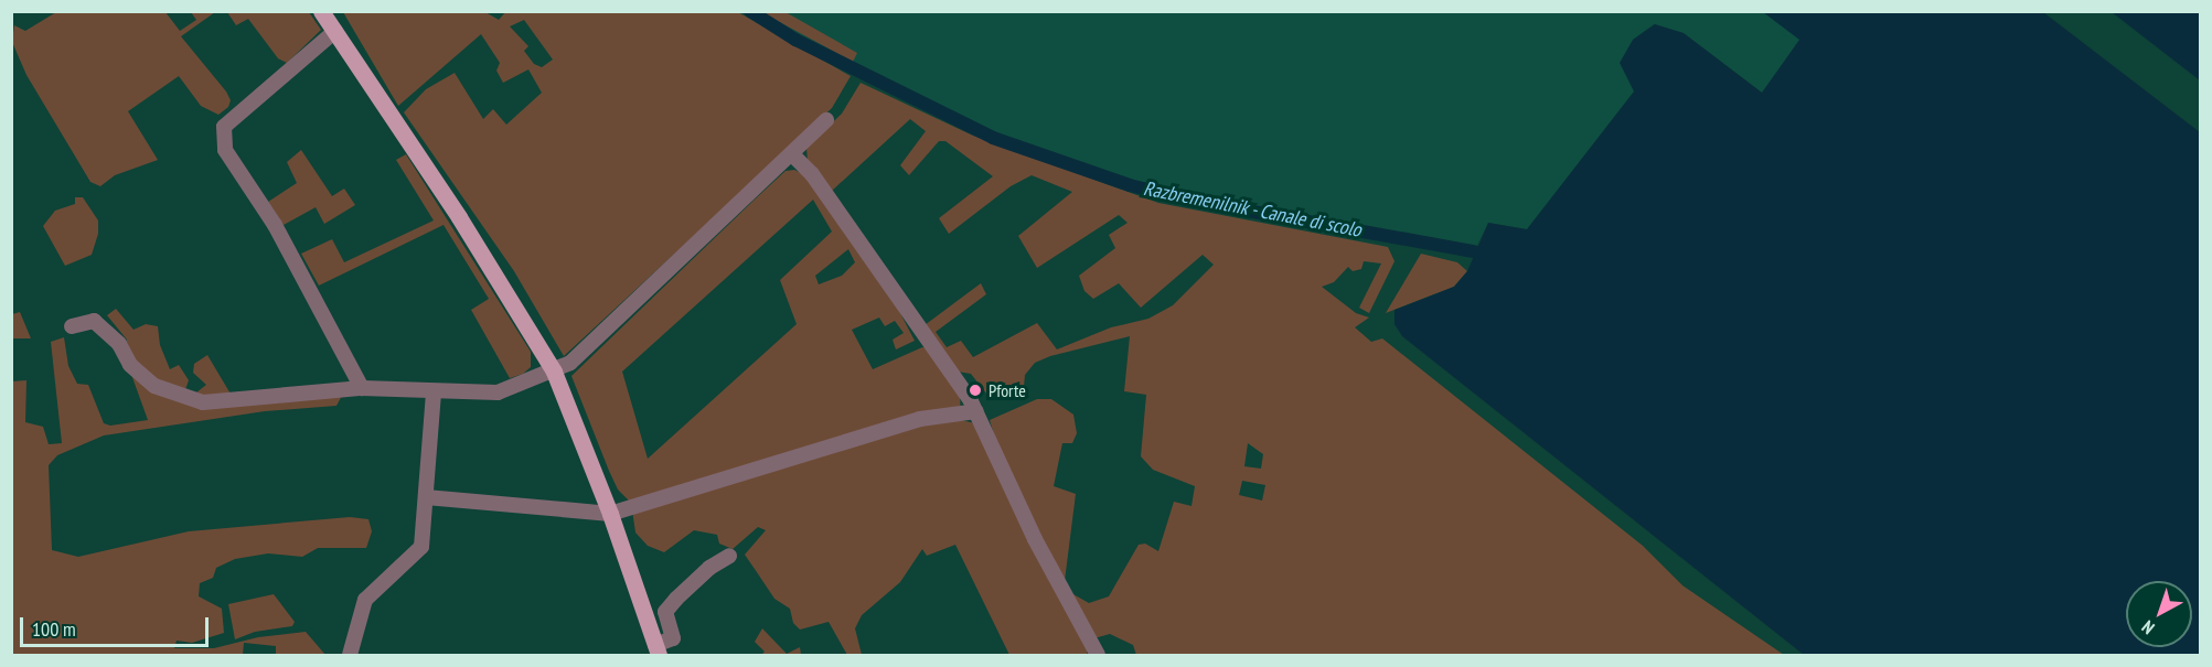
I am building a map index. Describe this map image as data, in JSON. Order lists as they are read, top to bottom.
{
  "water": ["Razbremenilnik - Canale di scolo"],
  "places": ["Pforte"],
  "scale_bar": "100 m",
  "north": "bottom left"
}
